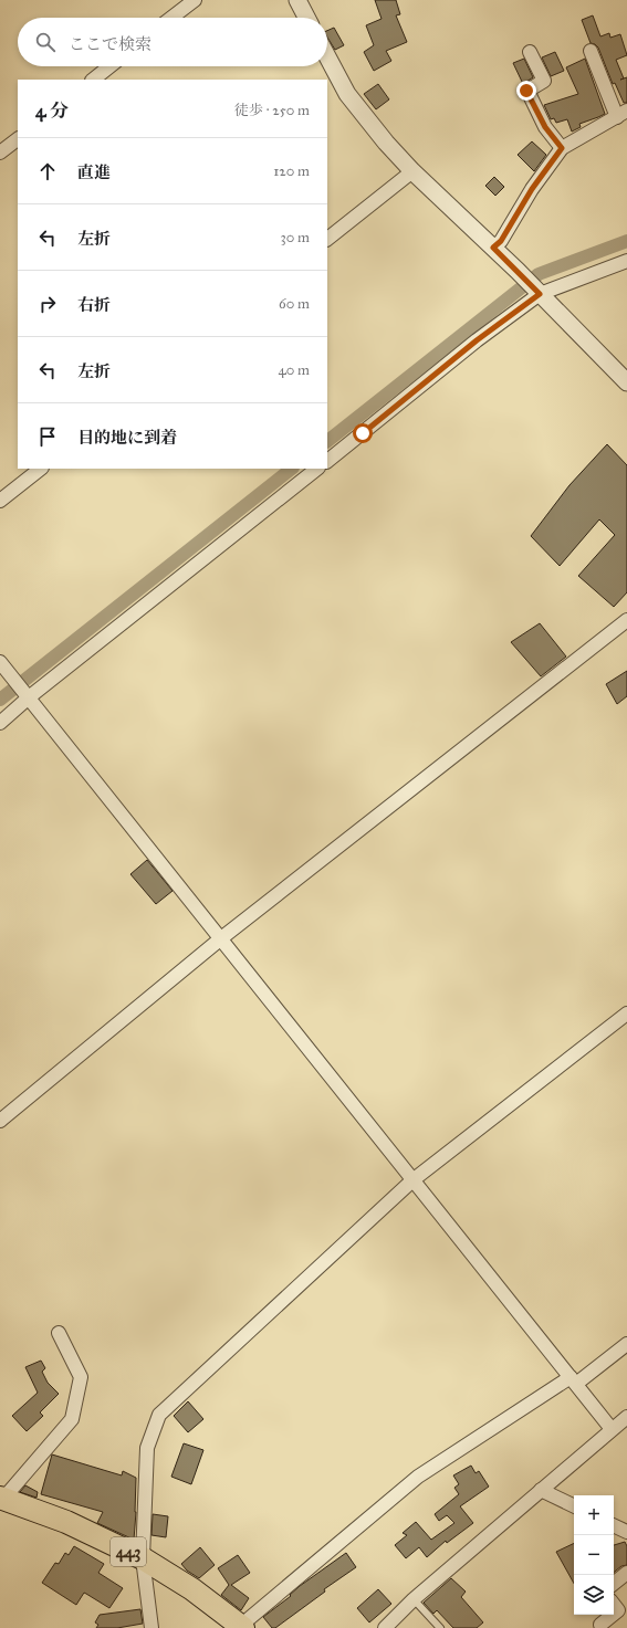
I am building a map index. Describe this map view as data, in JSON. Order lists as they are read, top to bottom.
{
  "streets": {
    "highway": ["443"]
  },
  "page": {
    "search": "ここで検索",
    "heading": ["4 分", "徒歩 · 250 m"],
    "list": [
      ["直進", "120 m"],
      ["左折", "30 m"],
      ["右折", "60 m"],
      ["左折", "40 m"],
      "目的地に到着"
    ],
    "map_buttons": ["+", "−"]
  }
}
